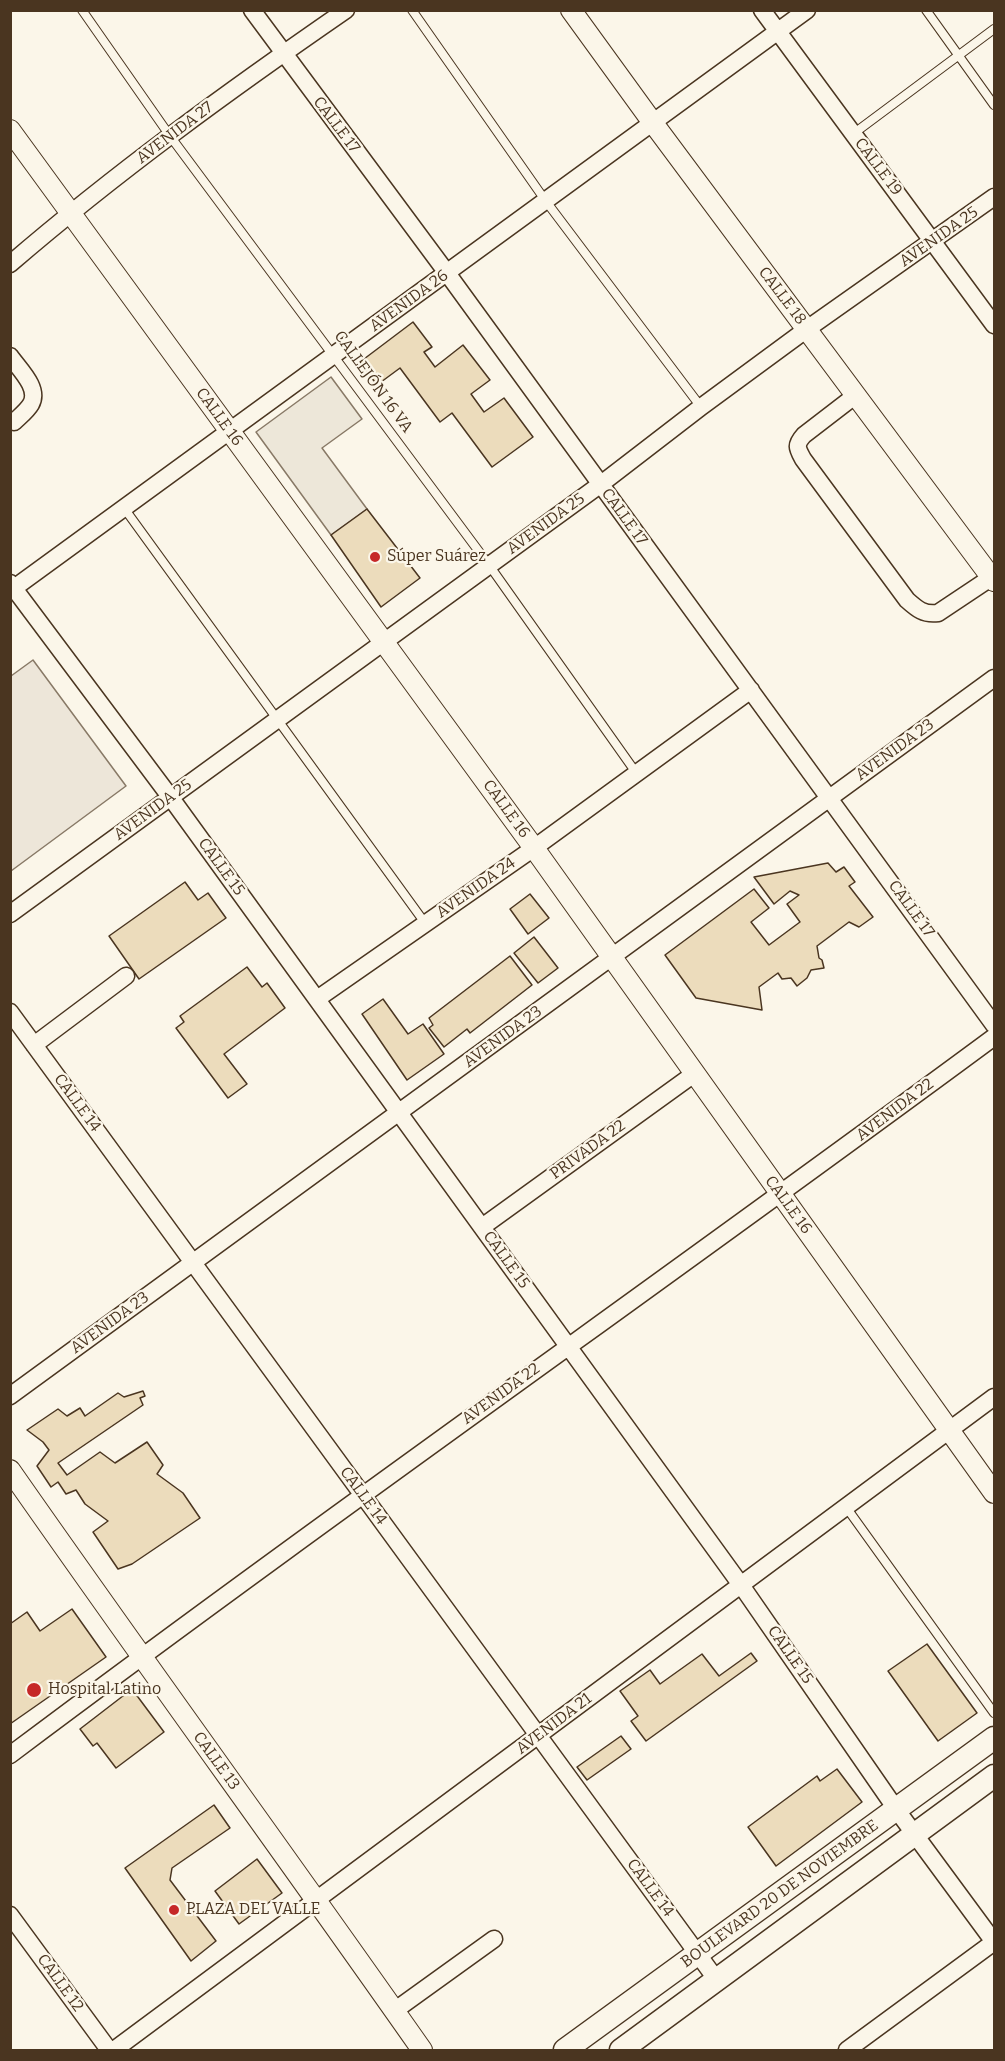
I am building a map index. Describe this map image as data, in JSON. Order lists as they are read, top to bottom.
{
  "streets": {
    "main road": ["BOULEVARD 20 DE NOVIEMBRE"],
    "street": [
      "CALLE 17",
      "AVENIDA 27",
      "CALLE 19",
      "AVENIDA 25",
      "CALLE 18",
      "AVENIDA 26",
      "CALLE 16",
      "AVENIDA 23",
      "CALLE 15",
      "AVENIDA 24",
      "CALLE 14",
      "AVENIDA 22",
      "PRIVADA 22",
      "AVENIDA 21",
      "CALLE 13",
      "CALLE 12"
    ],
    "lane": ["CALLEJÓN 16 VA"]
  },
  "crossings": [
    ["CALLE 17", "AVENIDA 27"],
    ["CALLE 17", "AVENIDA 25"],
    ["CALLE 17", "AVENIDA 26"],
    ["CALLE 17", "AVENIDA 23"],
    ["CALLE 17", "AVENIDA 24"],
    ["AVENIDA 27", "CALLEJÓN 16 VA"],
    ["AVENIDA 27", "CALLE 16"],
    ["CALLE 19", "AVENIDA 25"],
    ["CALLE 19", "AVENIDA 26"],
    ["AVENIDA 25", "CALLE 18"],
    ["AVENIDA 25", "CALLEJÓN 16 VA"],
    ["AVENIDA 25", "CALLE 16"],
    ["AVENIDA 25", "CALLE 15"],
    ["CALLE 18", "AVENIDA 26"],
    ["AVENIDA 26", "CALLEJÓN 16 VA"],
    ["AVENIDA 26", "CALLE 16"],
    ["AVENIDA 26", "CALLE 15"],
    ["CALLEJÓN 16 VA", "AVENIDA 24"],
    ["CALLE 16", "AVENIDA 23"],
    ["CALLE 16", "AVENIDA 24"],
    ["CALLE 16", "AVENIDA 22"],
    ["CALLE 16", "PRIVADA 22"],
    ["CALLE 16", "AVENIDA 21"],
    ["AVENIDA 23", "CALLE 15"],
    ["AVENIDA 23", "CALLE 14"],
    ["CALLE 15", "AVENIDA 24"],
    ["CALLE 15", "AVENIDA 22"],
    ["CALLE 15", "PRIVADA 22"],
    ["CALLE 15", "AVENIDA 21"],
    ["CALLE 15", "BOULEVARD 20 DE NOVIEMBRE"],
    ["CALLE 14", "AVENIDA 22"],
    ["CALLE 14", "AVENIDA 21"],
    ["CALLE 14", "BOULEVARD 20 DE NOVIEMBRE"],
    ["AVENIDA 22", "CALLE 13"],
    ["AVENIDA 21", "CALLE 13"]
  ],
  "places": ["Súper Suárez", "Hospital Latino", "PLAZA DEL VALLE"]
}
